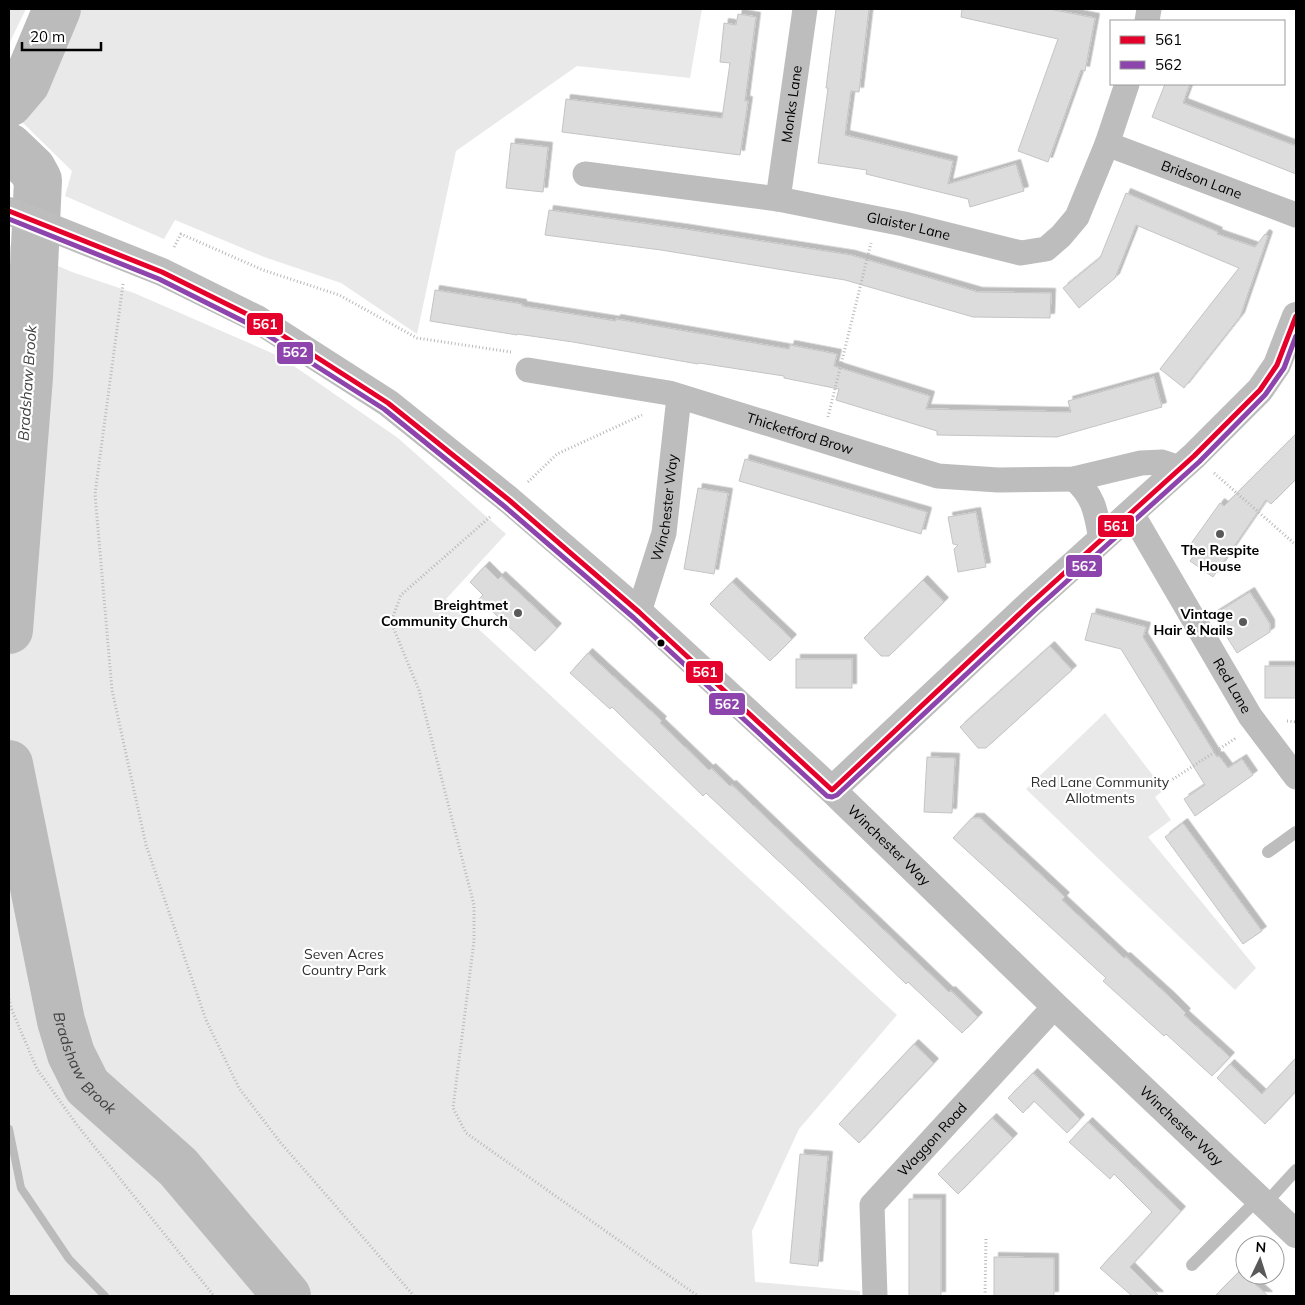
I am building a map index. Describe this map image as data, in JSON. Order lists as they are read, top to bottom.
{
  "streets": {
    "street": [
      "Monks Lane",
      "Bridson Lane",
      "Glaister Lane",
      "Thicketford Brow",
      "Winchester Way",
      "Red Lane",
      "Waggon Road"
    ]
  },
  "crossings": [
    ["Monks Lane", "Glaister Lane"],
    ["Bridson Lane", "Glaister Lane"],
    ["Thicketford Brow", "Winchester Way"],
    ["Winchester Way", "Waggon Road"]
  ],
  "water": ["Bradshaw Brook"],
  "parks": ["Red Lane Community Allotments", "Seven Acres Country Park"],
  "places": ["The Respite House", "Breightmet Community Church", "Vintage Hair & Nails"],
  "lines": ["transit line 561", "transit line 562"],
  "legend": ["561", "562"],
  "scale_bar": "20 m",
  "north": "top"
}
